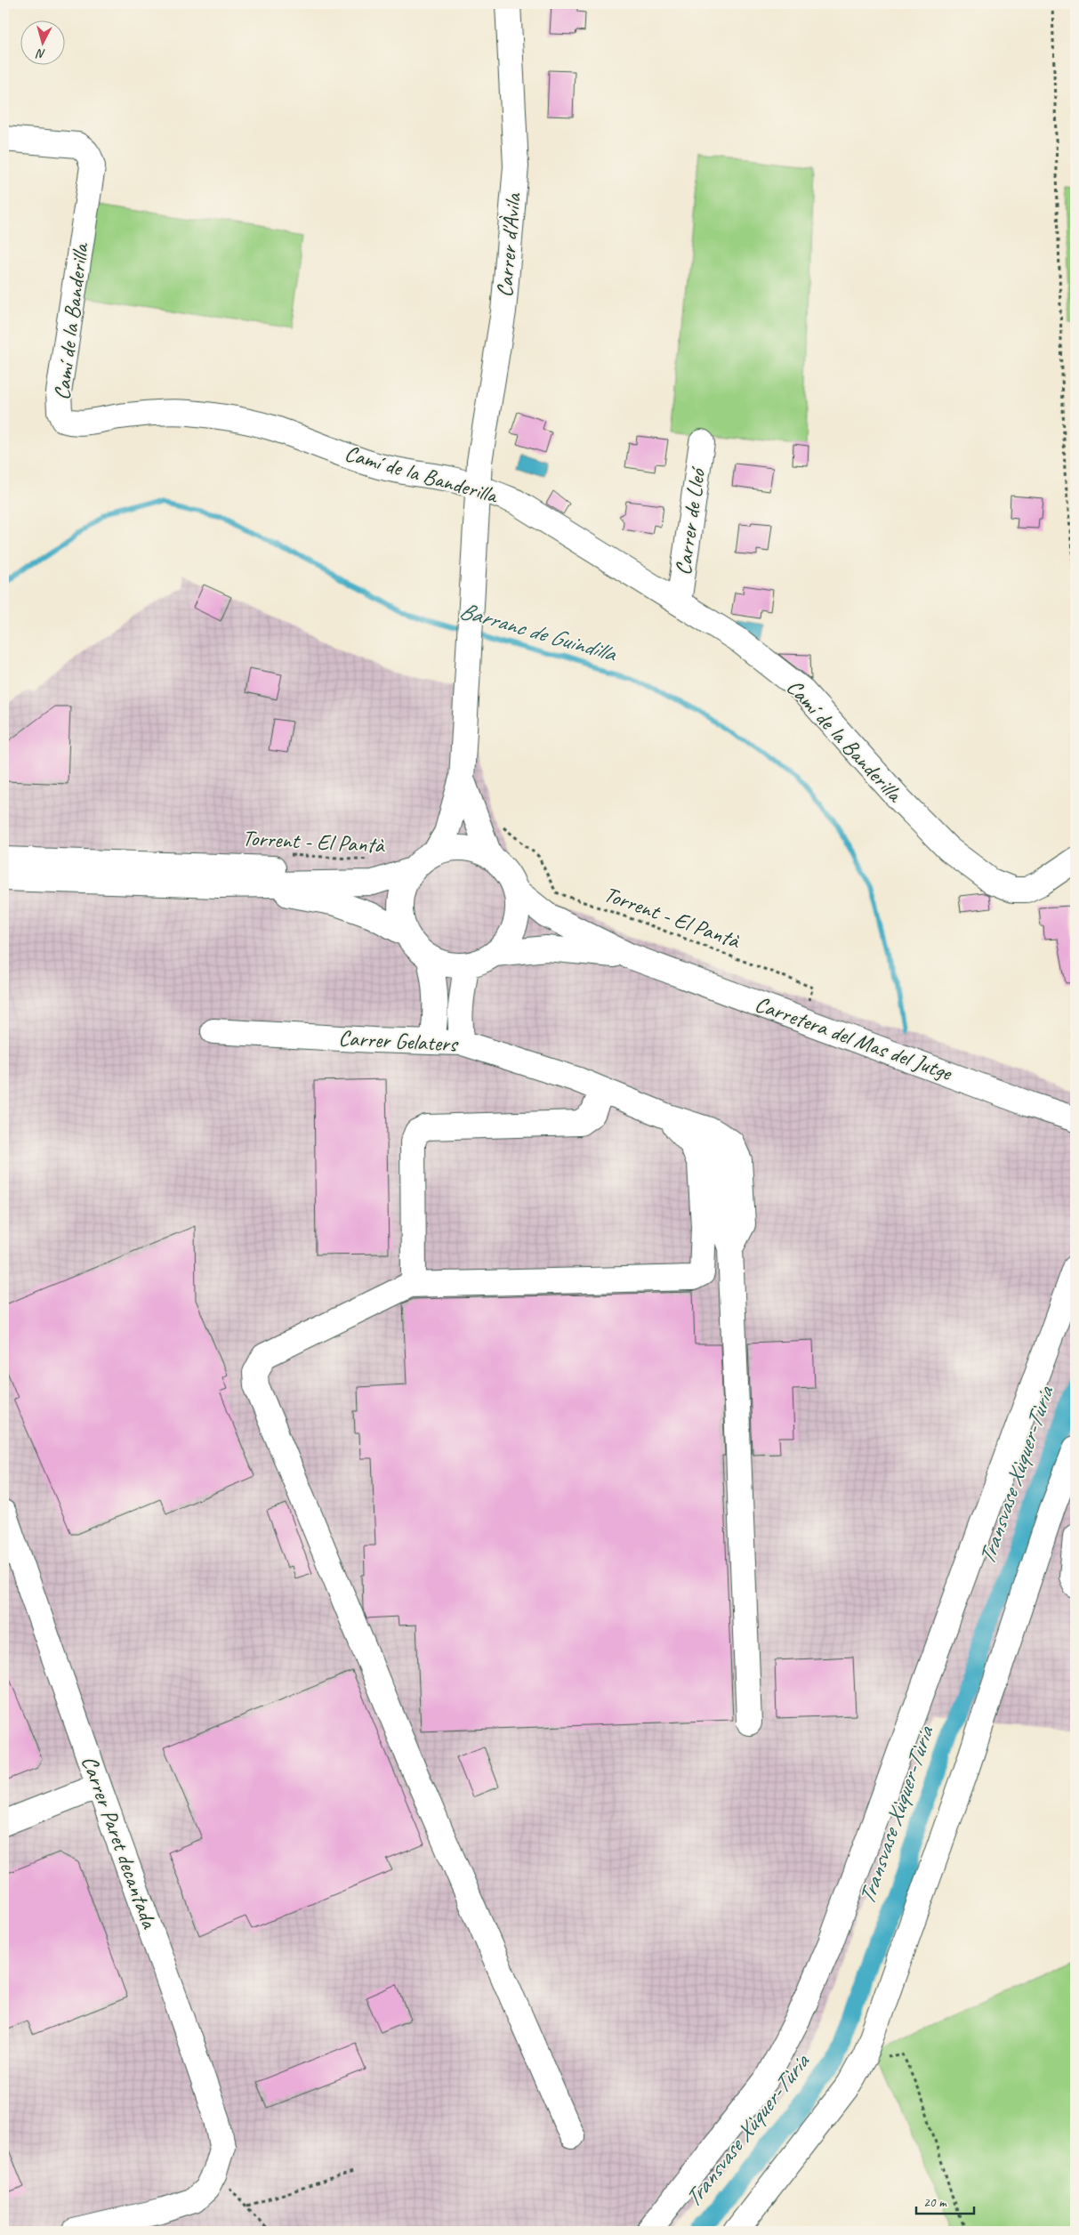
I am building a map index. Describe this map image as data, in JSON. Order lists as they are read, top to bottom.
{
  "streets": {
    "street": [
      "Carrer d'Àvila",
      "Camí de la Banderilla",
      "Carrer de Lleó",
      "Carretera del Mas del Jutge",
      "Carrer Gelaters",
      "Carrer Paret decantada"
    ],
    "path": ["Torrent - El Pantà"]
  },
  "crossings": [
    ["Carrer d'Àvila", "Camí de la Banderilla"],
    ["Camí de la Banderilla", "Carrer de Lleó"],
    ["Torrent - El Pantà", "Carretera del Mas del Jutge"]
  ],
  "water": ["Barranc de Guindilla", "Transvase Xùquer-Tùria"],
  "scale_bar": "20 m",
  "north": "bottom"
}
